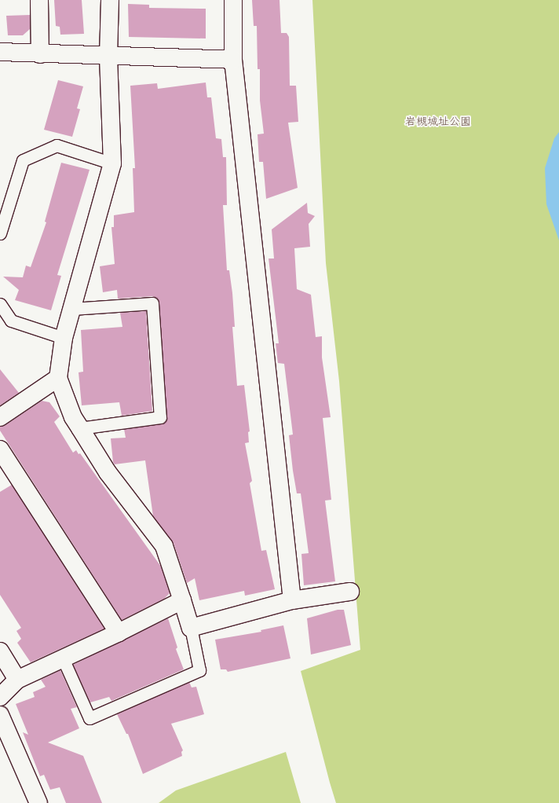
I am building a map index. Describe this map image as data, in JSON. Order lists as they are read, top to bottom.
{
  "parks": ["岩槻城址公園"]
}
